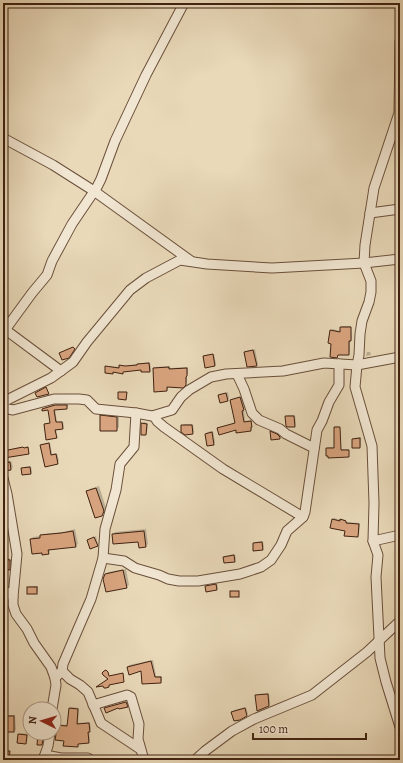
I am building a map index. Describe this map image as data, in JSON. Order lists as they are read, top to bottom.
{
  "scale_bar": "100 m",
  "north": "left"
}
